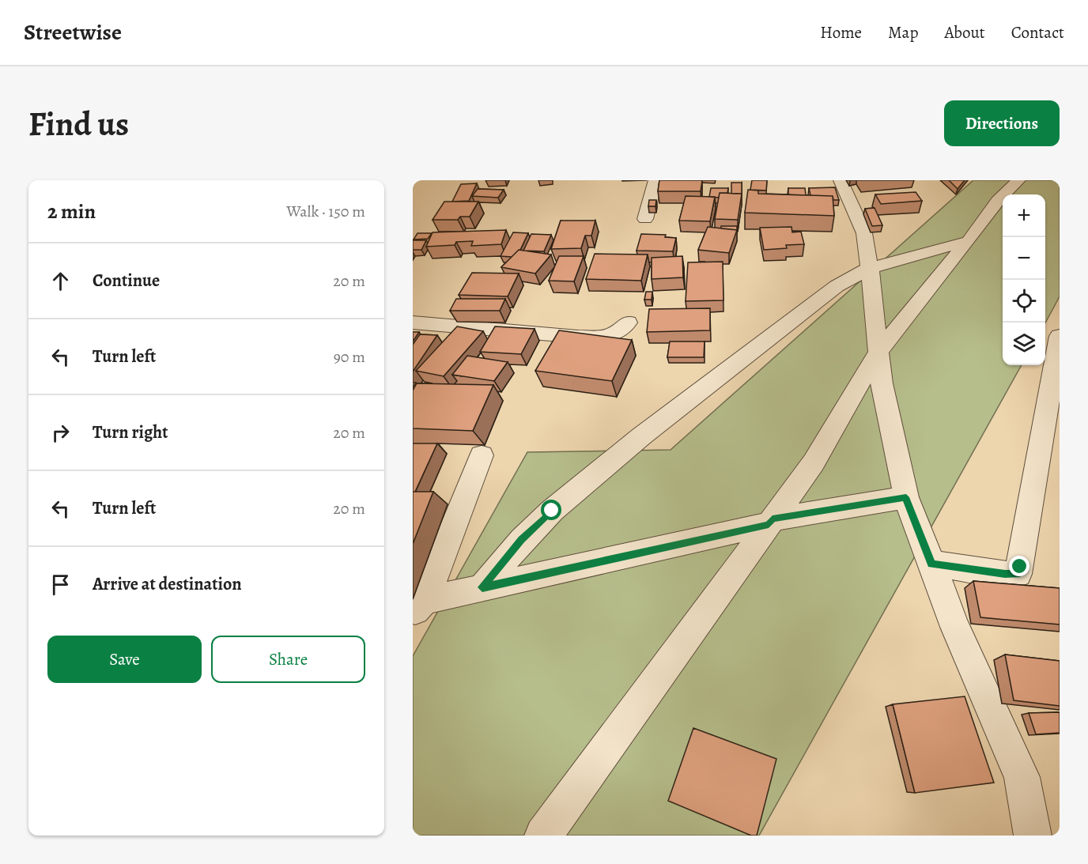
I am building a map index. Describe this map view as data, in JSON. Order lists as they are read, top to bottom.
{
  "page": {
    "header": "Streetwise",
    "nav": [
      "Home",
      "Map",
      "About",
      "Contact"
    ],
    "buttons": [
      "Directions",
      ["Save", "Share"]
    ],
    "title": "Find us",
    "heading": ["2 min", "Walk · 150 m"],
    "map_buttons": ["+", "−"],
    "list": [
      ["Continue", "20 m"],
      ["Turn left", "90 m"],
      ["Turn right", "20 m"],
      ["Turn left", "20 m"],
      "Arrive at destination"
    ]
  }
}
